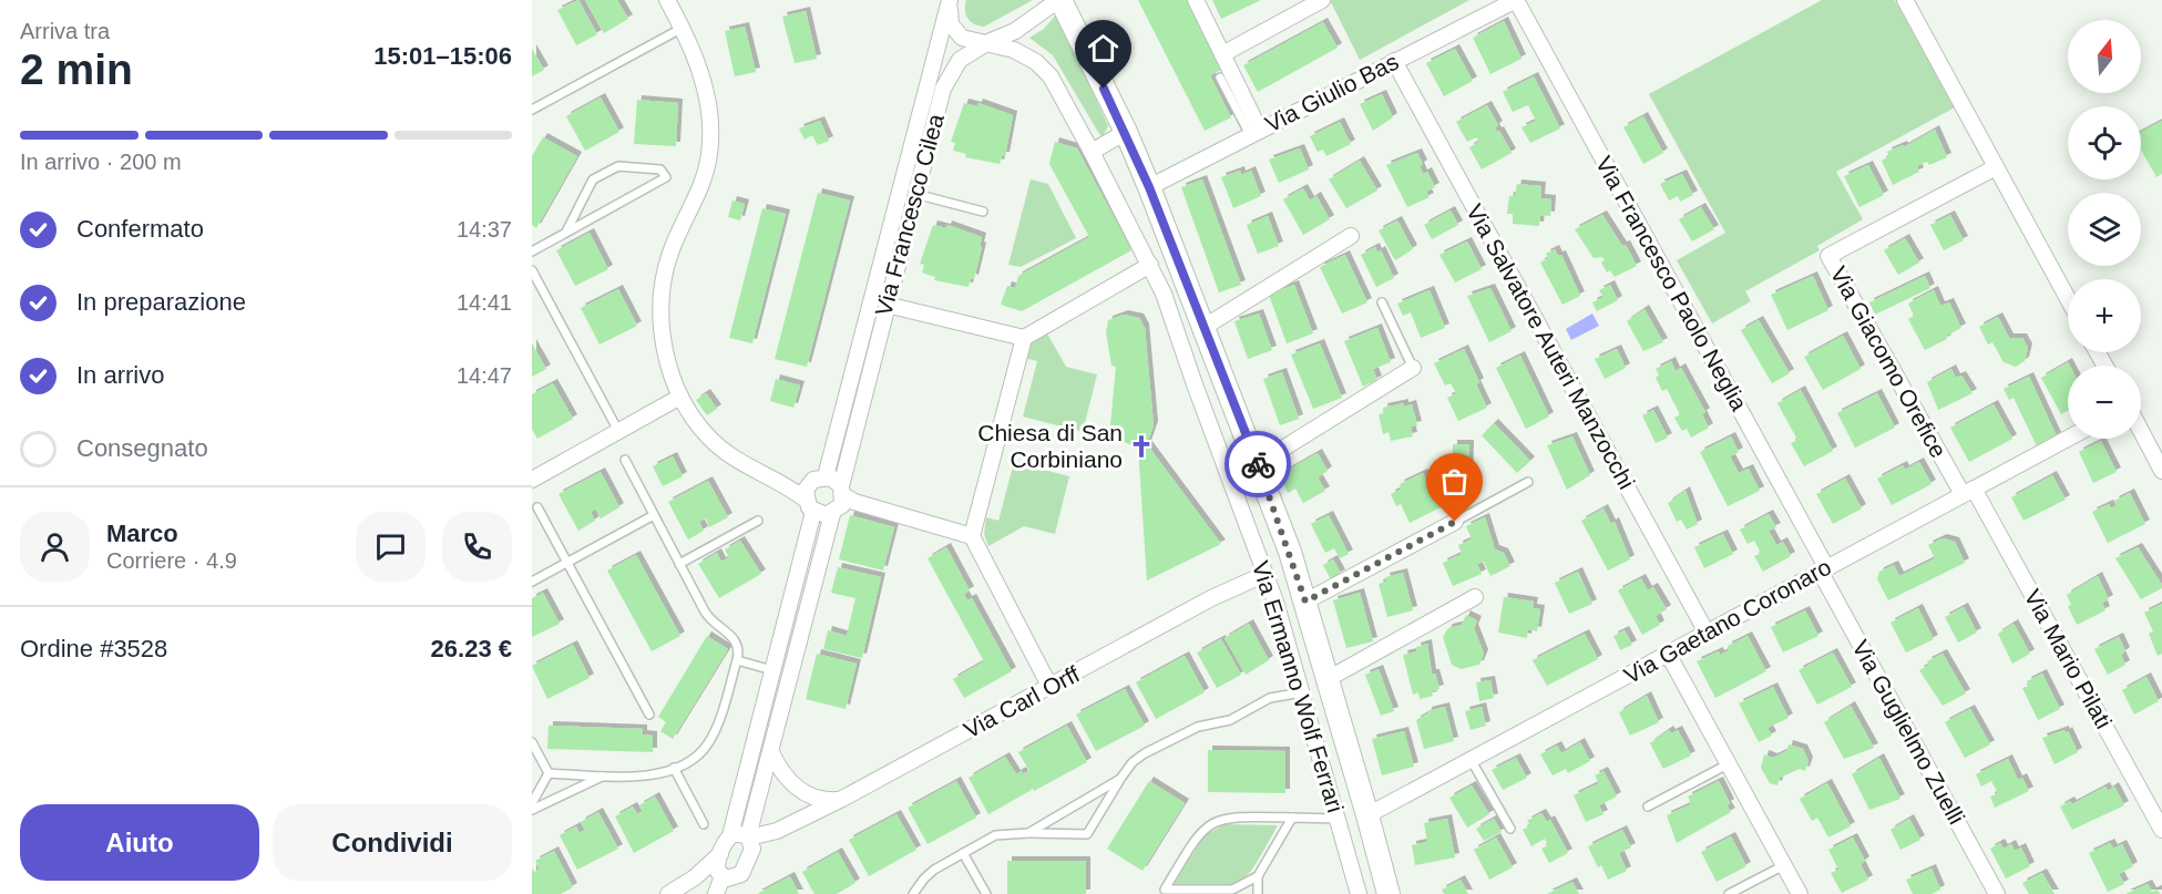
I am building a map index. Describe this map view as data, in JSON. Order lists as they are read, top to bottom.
{
  "streets": {
    "street": [
      "Via Giulio Bas",
      "Via Francesco Cilea",
      "Via Francesco Paolo Neglia",
      "Via Salvatore Auteri Manzocchi",
      "Via Giacomo Orefice",
      "Via Gaetano Coronaro",
      "Via Mario Pilati",
      "Via Ermanno Wolf Ferrari",
      "Via Carl Orff",
      "Via Guglielmo Zuelli"
    ]
  },
  "crossings": [
    ["Via Giulio Bas", "Via Francesco Paolo Neglia"],
    ["Via Giulio Bas", "Via Salvatore Auteri Manzocchi"],
    ["Via Giulio Bas", "Via Ermanno Wolf Ferrari"],
    ["Via Francesco Cilea", "Via Ermanno Wolf Ferrari"],
    ["Via Francesco Cilea", "Via Carl Orff"],
    ["Via Francesco Paolo Neglia", "Via Gaetano Coronaro"],
    ["Via Francesco Paolo Neglia", "Via Guglielmo Zuelli"],
    ["Via Salvatore Auteri Manzocchi", "Via Gaetano Coronaro"],
    ["Via Giacomo Orefice", "Via Gaetano Coronaro"],
    ["Via Giacomo Orefice", "Via Mario Pilati"],
    ["Via Gaetano Coronaro", "Via Mario Pilati"],
    ["Via Gaetano Coronaro", "Via Ermanno Wolf Ferrari"],
    ["Via Gaetano Coronaro", "Via Guglielmo Zuelli"],
    ["Via Ermanno Wolf Ferrari", "Via Carl Orff"]
  ],
  "places": {
    "church": ["Chiesa di San Corbiniano"]
  },
  "north": "top",
  "page": {
    "heading": ["2 min", "Arriva tra", "15:01–15:06"],
    "panel": [
      "Marco",
      "Corriere · 4.9",
      "Ordine #3528",
      "26.23 €"
    ],
    "map_buttons": ["+", "−"],
    "bar": "In arrivo · 200 m",
    "list": [
      ["Confermato", "14:37"],
      ["In preparazione", "14:41"],
      ["In arrivo", "14:47"],
      "Consegnato"
    ],
    "buttons": ["Aiuto", "Condividi"]
  }
}
